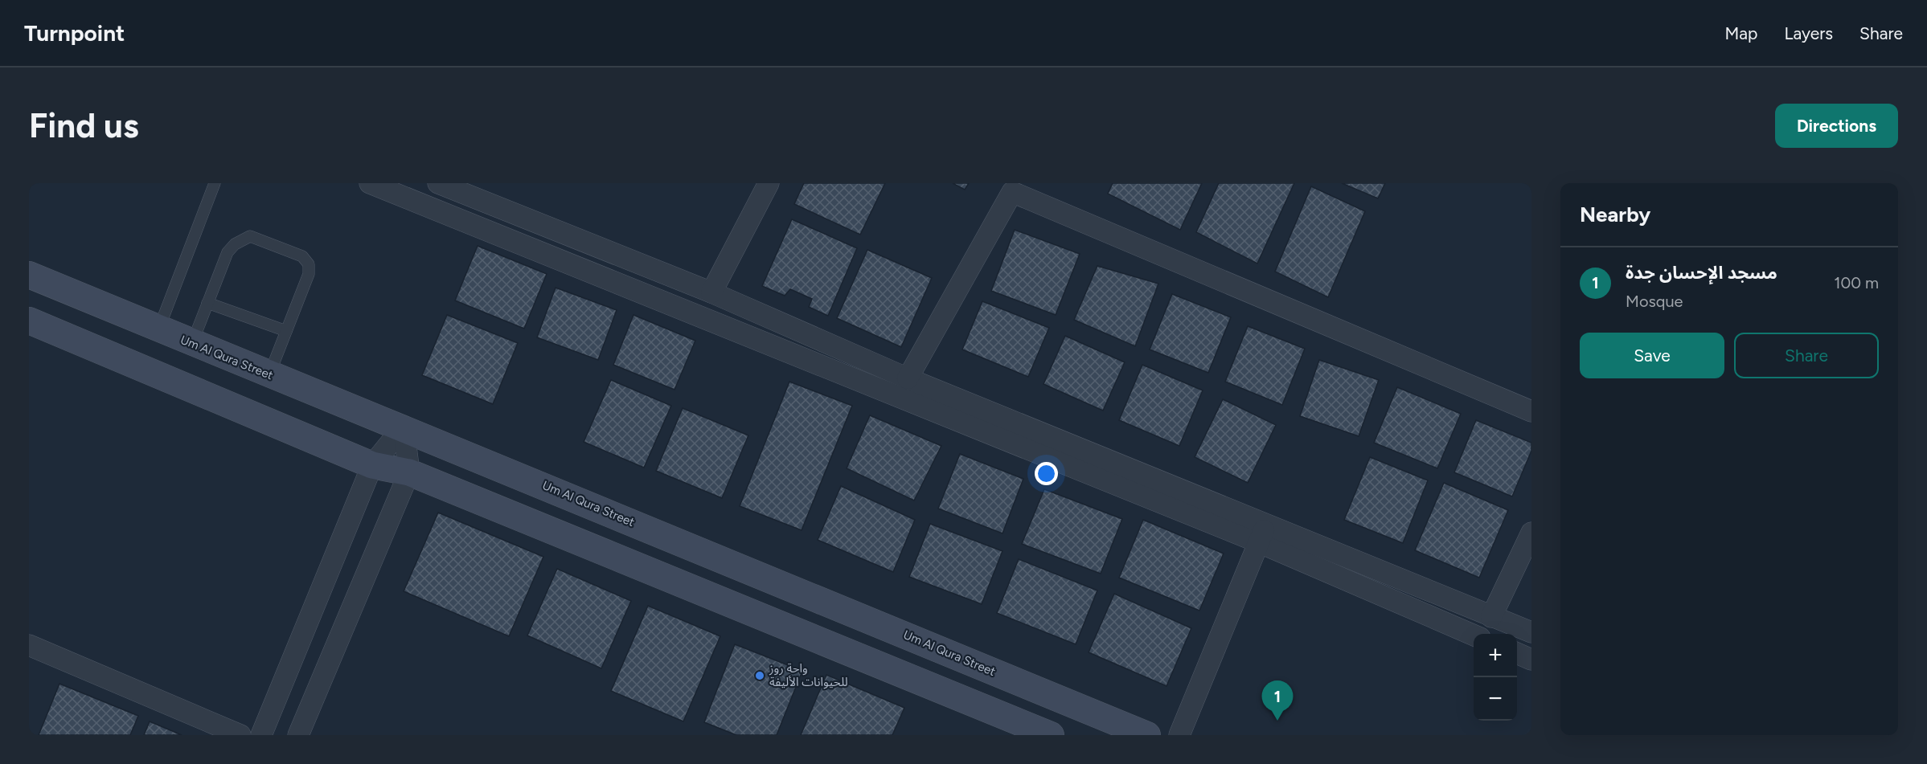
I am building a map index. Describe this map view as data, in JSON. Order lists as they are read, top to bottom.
{
  "streets": {
    "main road": ["Um Al Qura Street"]
  },
  "places": ["واحة روز للحيوانات الأليفة"],
  "page": {
    "header": "Turnpoint",
    "nav": ["Map", "Layers", "Share"],
    "buttons": [
      "Directions",
      ["Save", "Share"]
    ],
    "title": "Find us",
    "heading": "Nearby",
    "list": [
      {
        "mark": "1",
        "name": "مسجد الإحسان جدة",
        "note": "Mosque",
        "value": "100 m"
      }
    ],
    "map_buttons": ["+", "−"],
    "pins": "1"
  }
}
